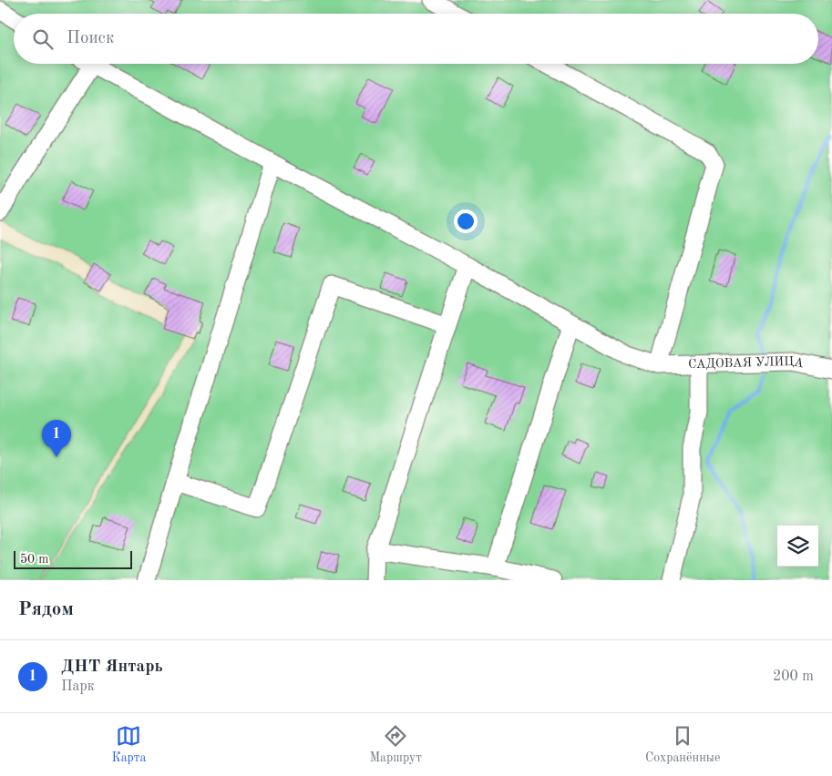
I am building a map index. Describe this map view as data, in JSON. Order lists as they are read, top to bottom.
{
  "streets": {
    "street": ["САДОВАЯ УЛИЦА"]
  },
  "scale_bar": "50 m",
  "page": {
    "search": "Поиск",
    "pins": "1",
    "scale": "50 m",
    "heading": "Рядом",
    "list": [
      {
        "mark": "1",
        "name": "ДНТ Янтарь",
        "note": "Парк",
        "value": "200 m"
      }
    ],
    "nav": ["Карта", "Маршрут", "Сохранённые"]
  }
}
